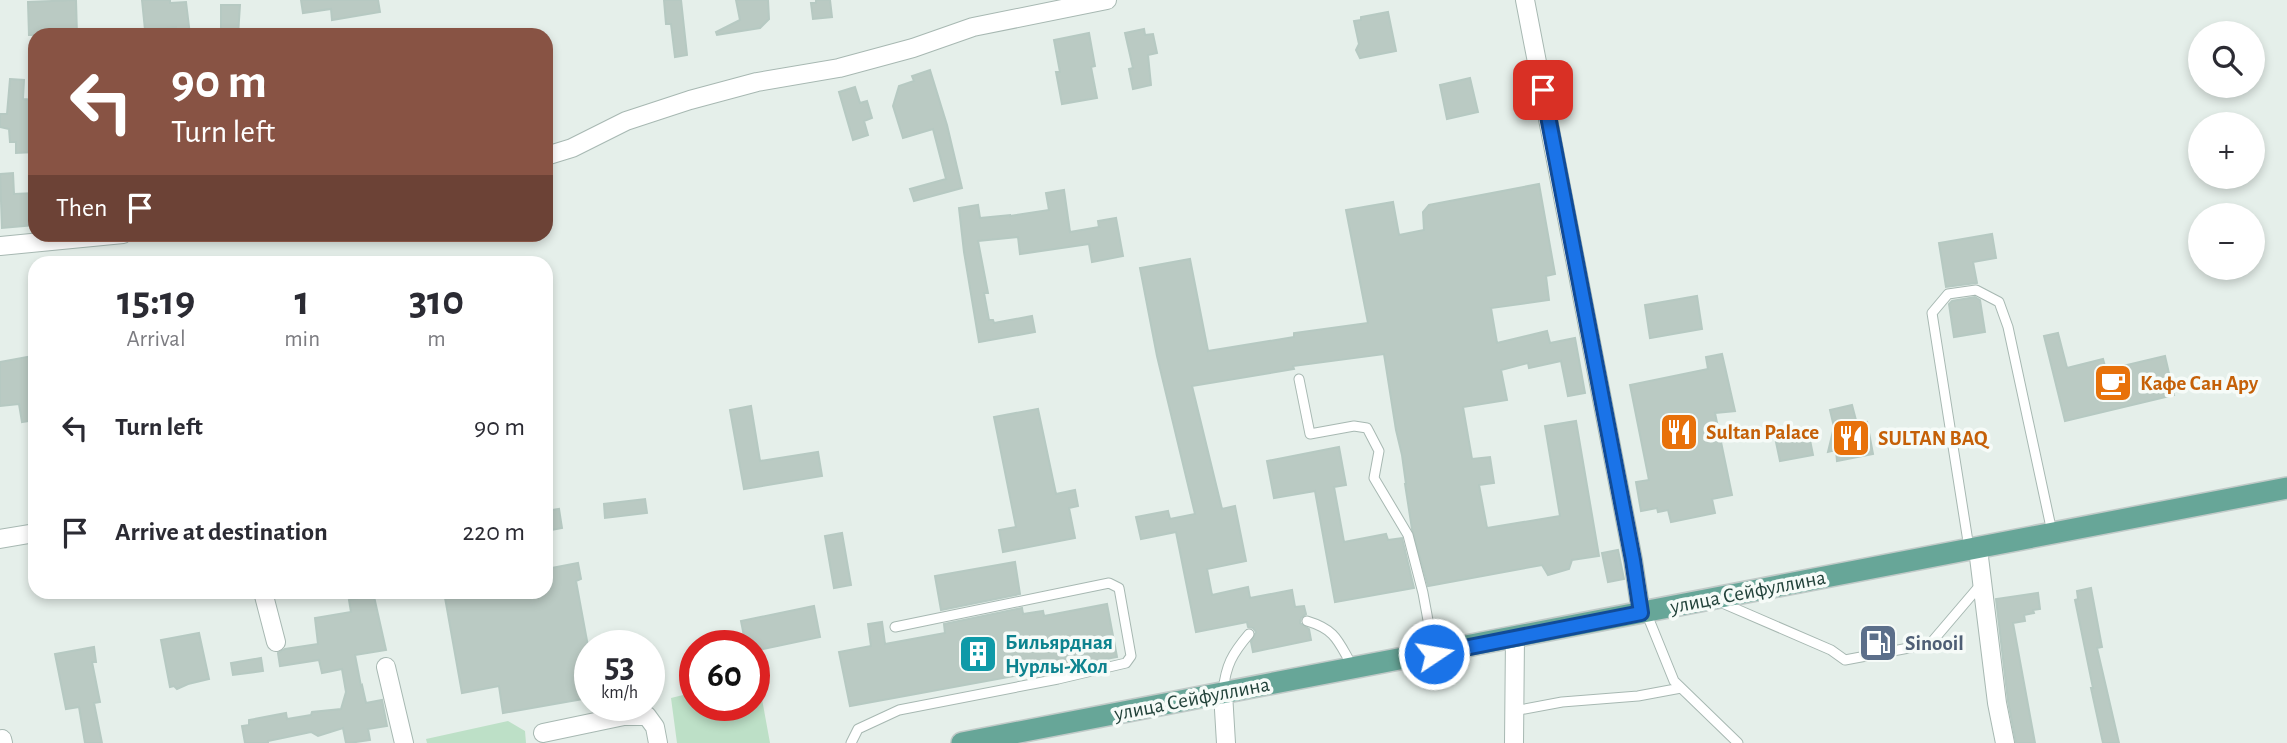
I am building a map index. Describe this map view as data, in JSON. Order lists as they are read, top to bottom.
{
  "streets": {
    "main road": ["улица Сейфуллина"]
  },
  "places": {
    "cafe": ["Кафе Сан Ару"],
    "restaurant": ["Sultan Palace", "SULTAN BAQ"],
    "fuel station": ["Sinooil"],
    "building": ["Бильярдная Нурлы-Жол"]
  },
  "page": {
    "map_buttons": ["+", "−"],
    "turn": ["90 m", "Turn left"],
    "then": "Then",
    "eta": [
      "15:19",
      "Arrival",
      "1",
      "min",
      "310",
      "m"
    ],
    "list": [
      {
        "name": "Turn left",
        "value": "90 m"
      },
      {
        "name": "Arrive at destination",
        "value": "220 m"
      }
    ],
    "speed": "53 km/h",
    "limit": "60"
  }
}
